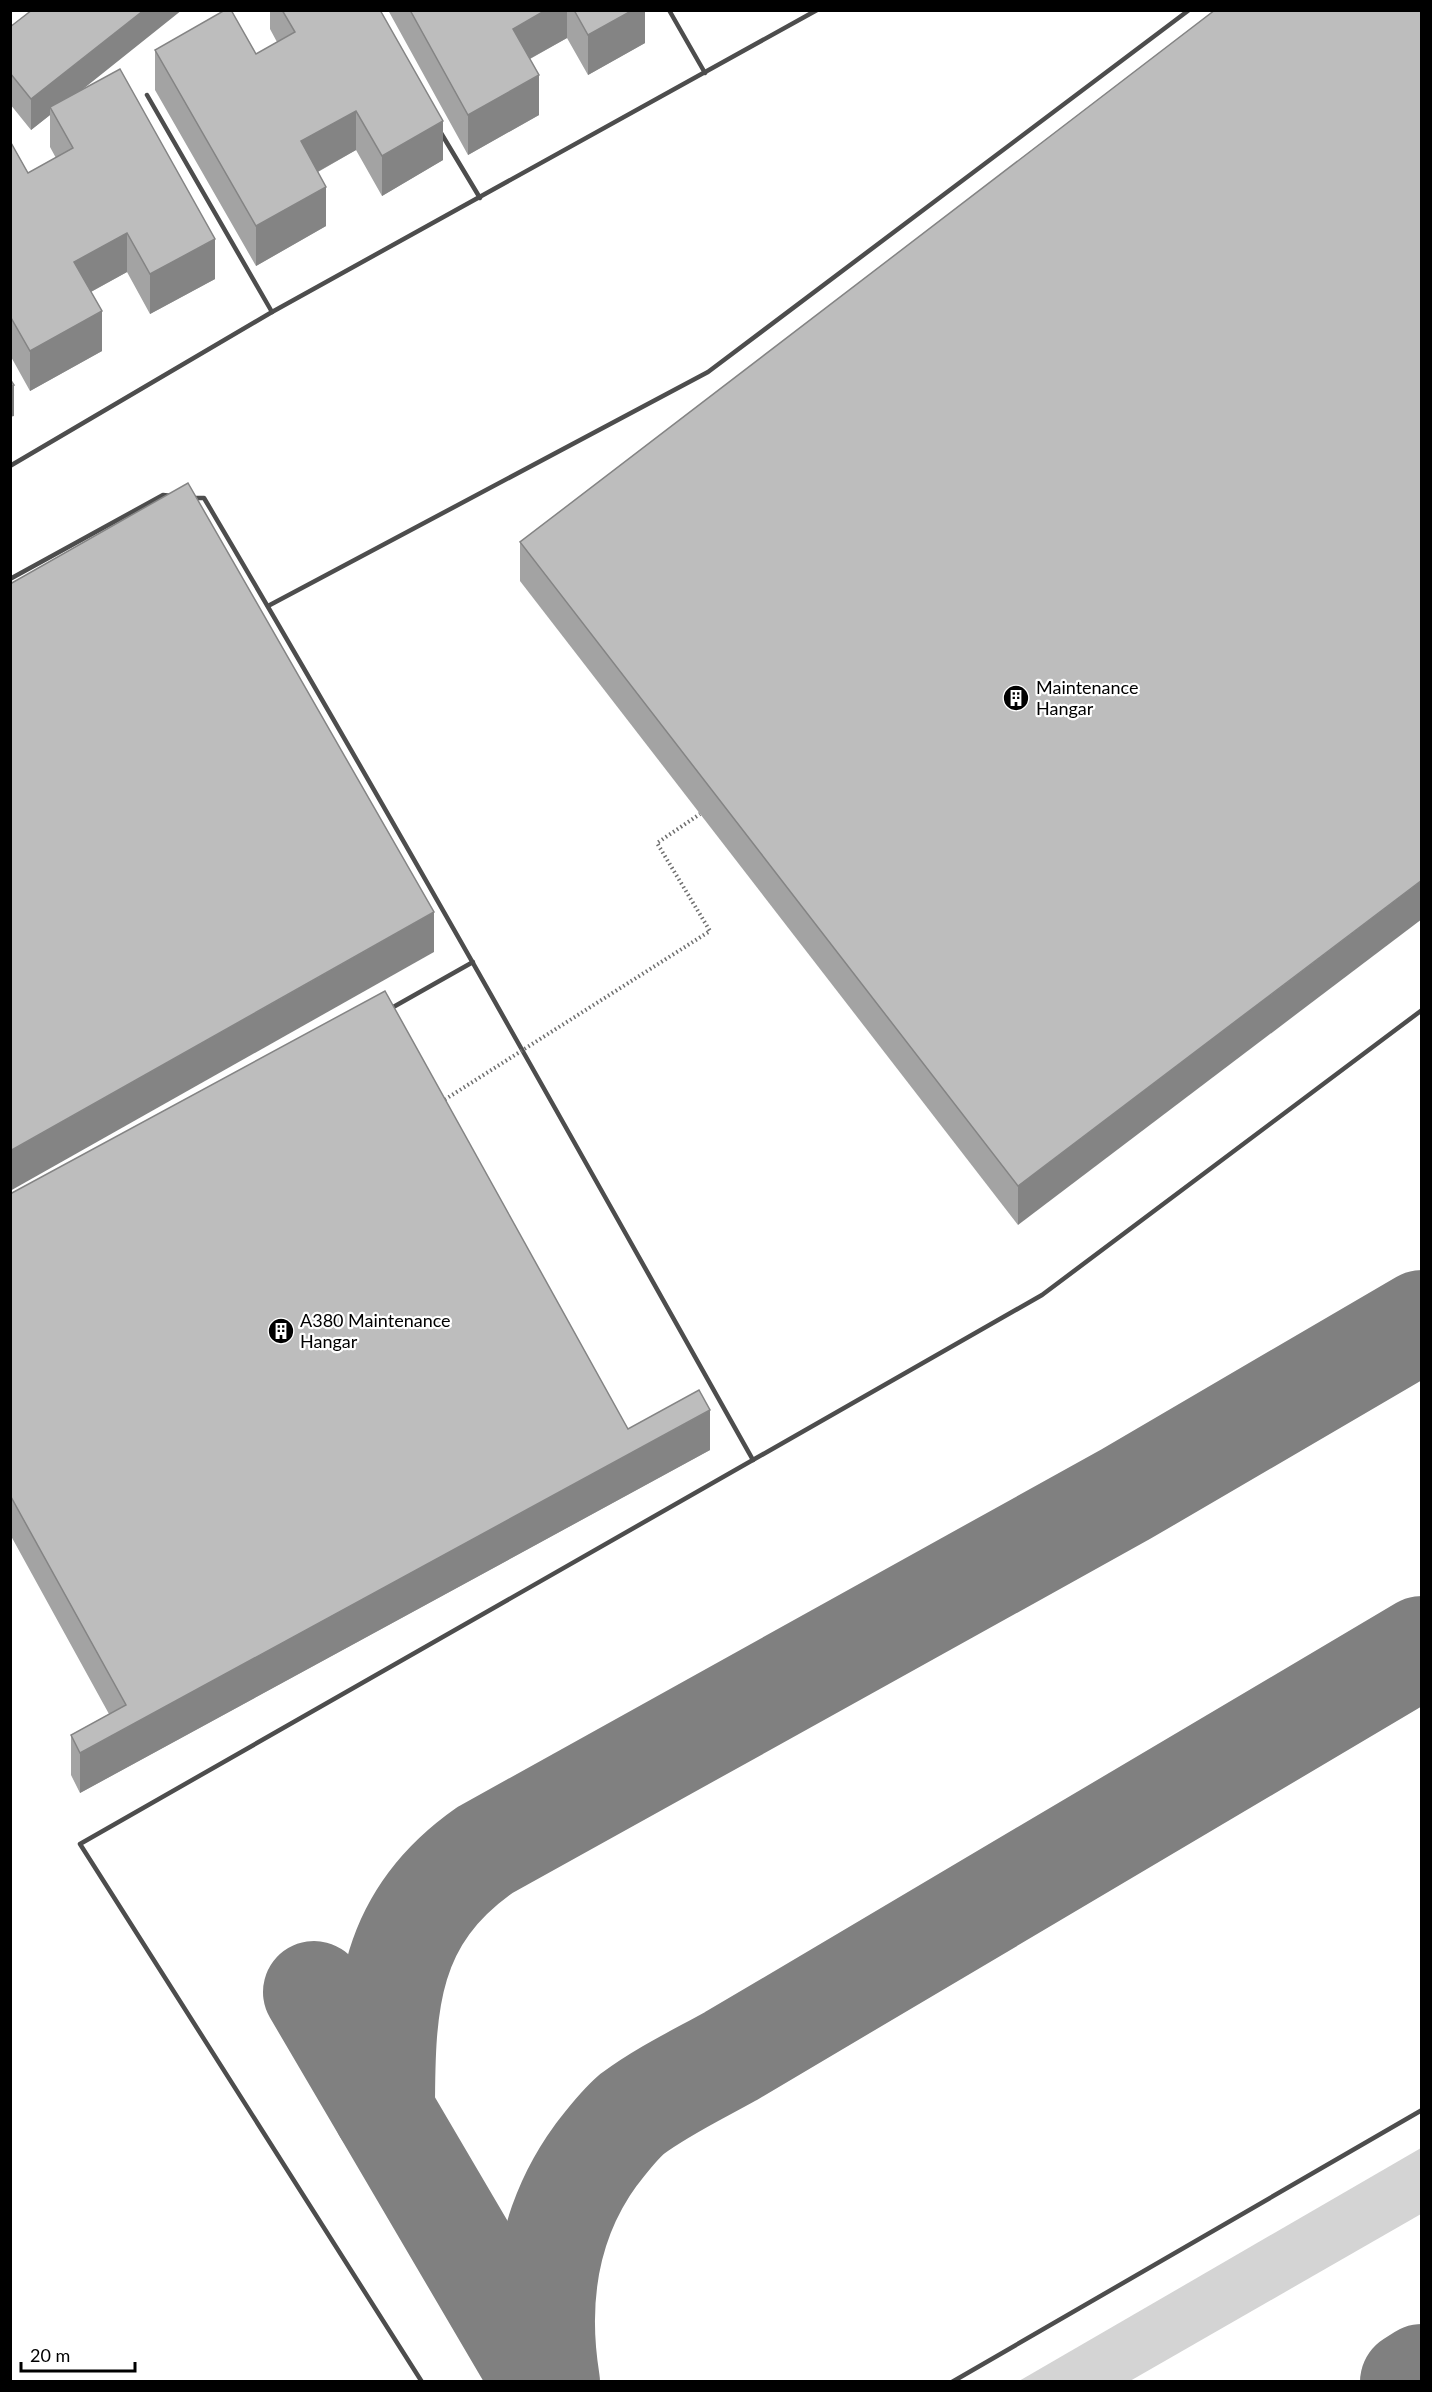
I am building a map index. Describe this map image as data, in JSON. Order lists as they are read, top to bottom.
{
  "places": {
    "building": ["Maintenance Hangar", "A380 Maintenance Hangar"]
  },
  "scale_bar": "20 m"
}
